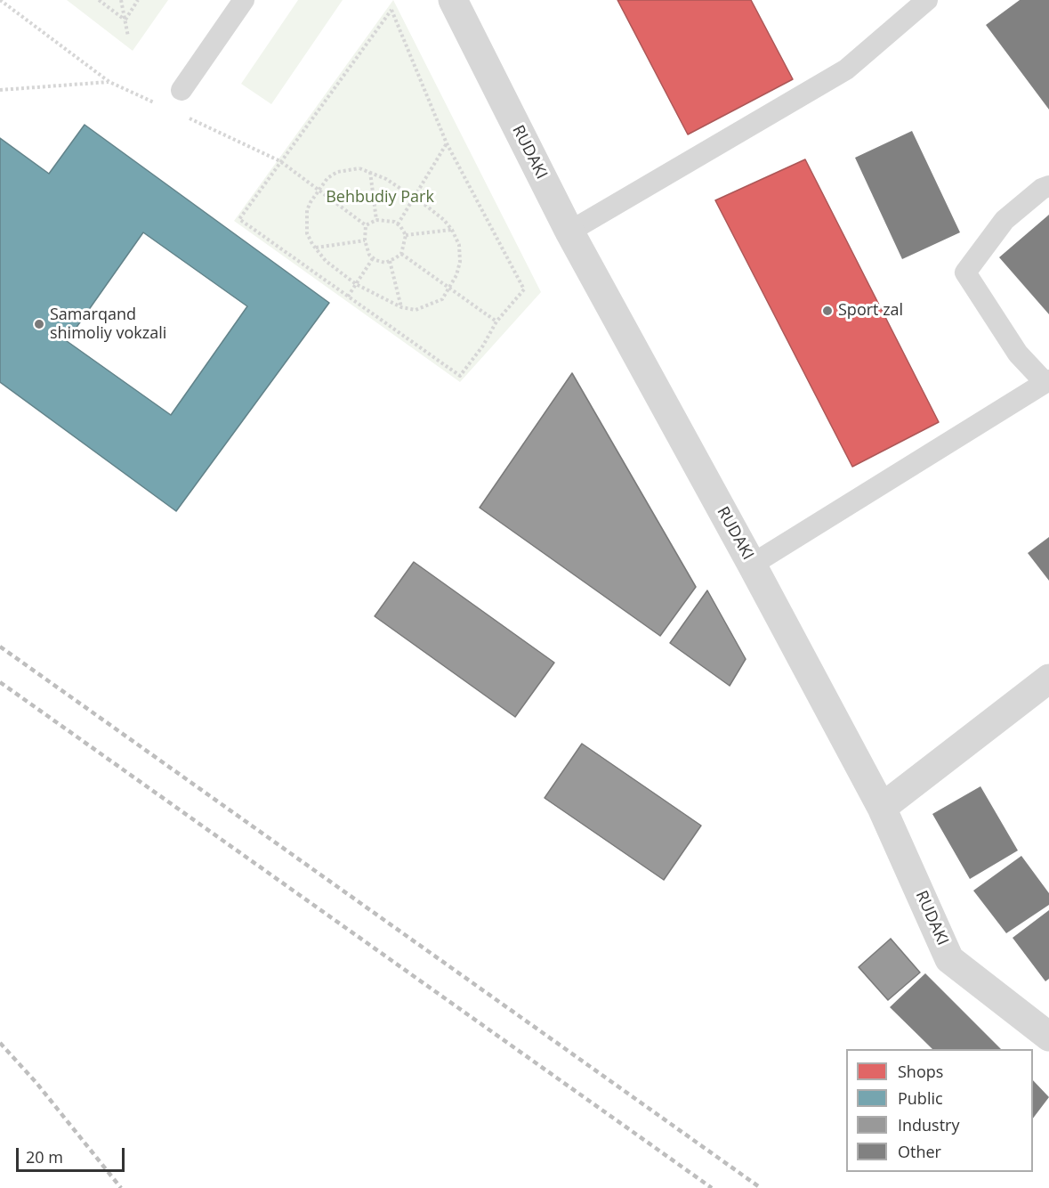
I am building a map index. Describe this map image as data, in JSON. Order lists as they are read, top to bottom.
{
  "streets": {
    "street": ["RUDAKI"]
  },
  "parks": ["Behbudiy Park"],
  "places": ["Sport zal", "Samarqand shimoliy vokzali"],
  "legend": [
    "Shops",
    "Public",
    "Industry",
    "Other"
  ],
  "scale_bar": "20 m"
}
